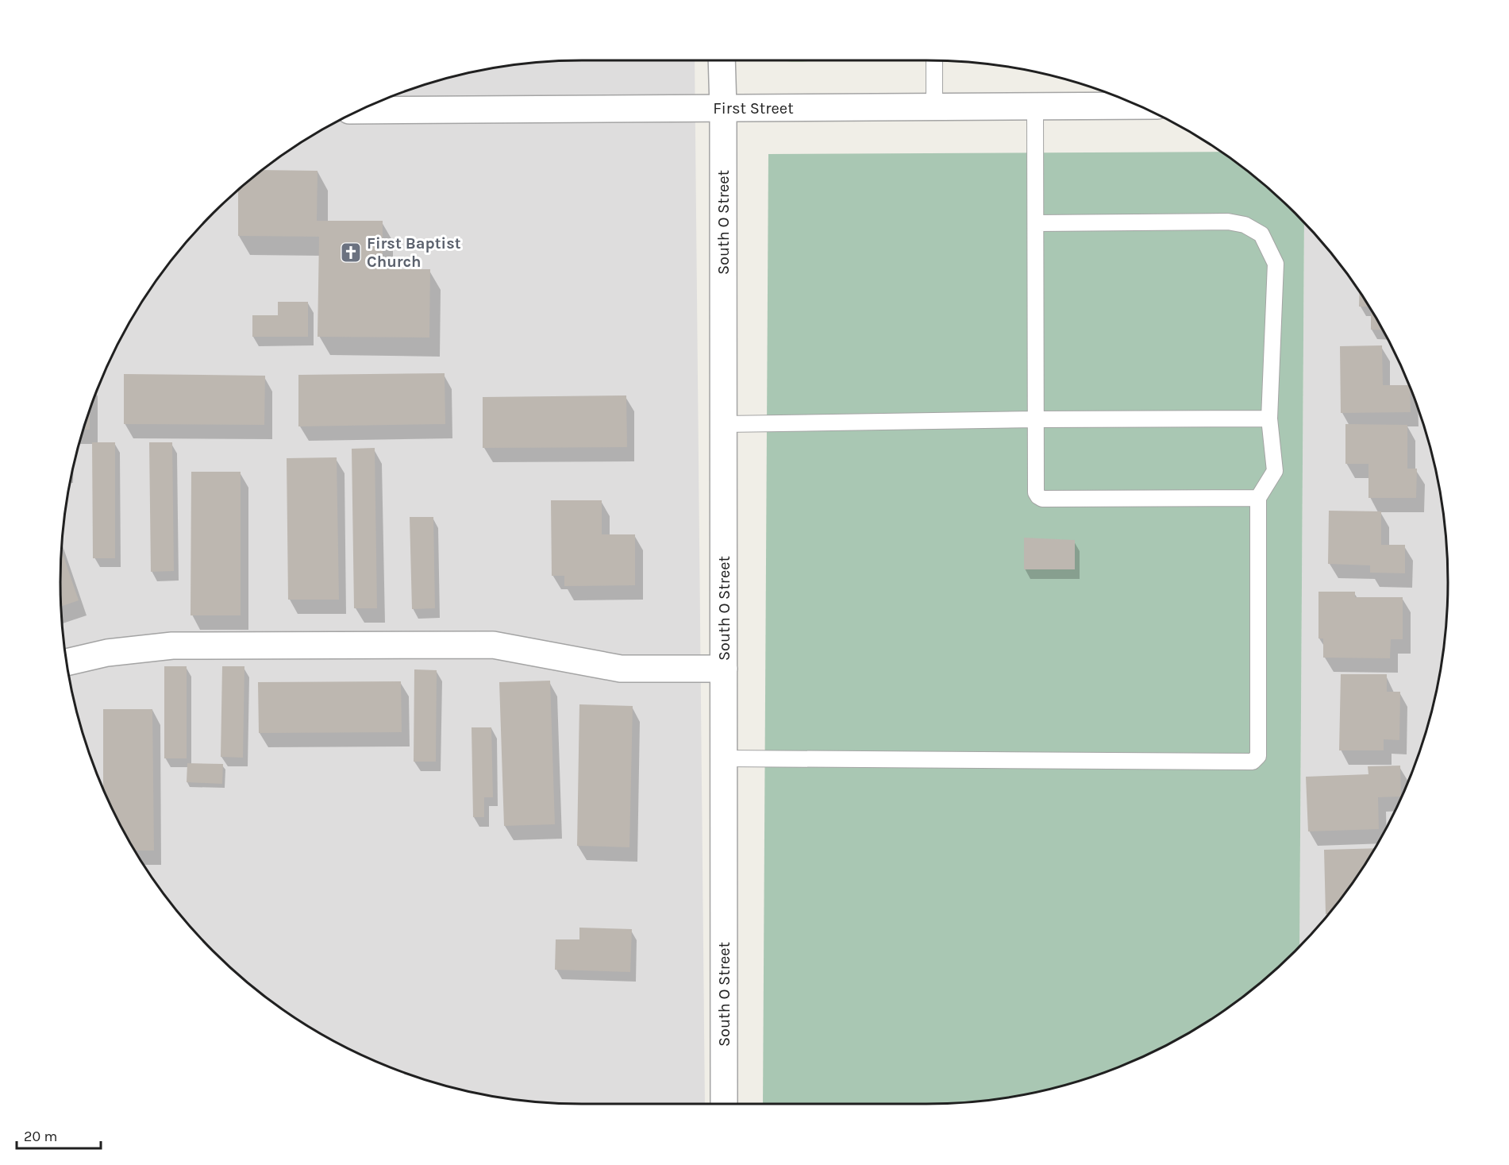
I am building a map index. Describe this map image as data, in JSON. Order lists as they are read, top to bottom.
{
  "streets": {
    "street": ["First Street", "South O Street"]
  },
  "crossings": [
    ["First Street", "South O Street"]
  ],
  "places": {
    "church": ["First Baptist Church"]
  },
  "scale_bar": "20 m"
}
